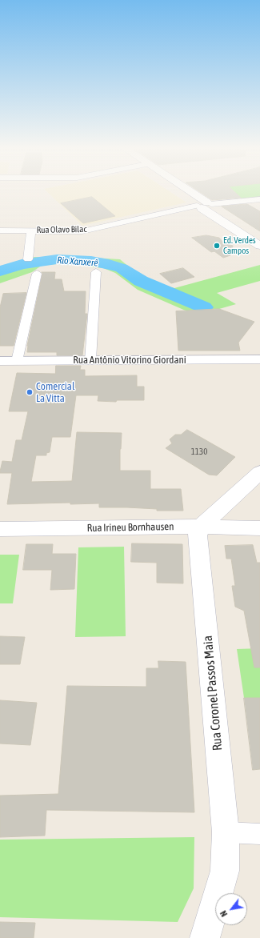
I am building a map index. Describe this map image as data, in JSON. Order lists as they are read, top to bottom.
{
  "streets": {
    "street": [
      "Rua Olavo Bilac",
      "Rua Antônio Vitorino Giordani",
      "Rua Irineu Bornhausen",
      "Rua Coronel Passos Maia"
    ]
  },
  "crossings": [
    ["Rua Irineu Bornhausen", "Rua Coronel Passos Maia"]
  ],
  "water": ["Rio Xanxerê"],
  "places": ["Ed. Verdes Campos", "Comercial La Vitta"],
  "house_numbers": ["1130"],
  "north": "bottom left"
}
